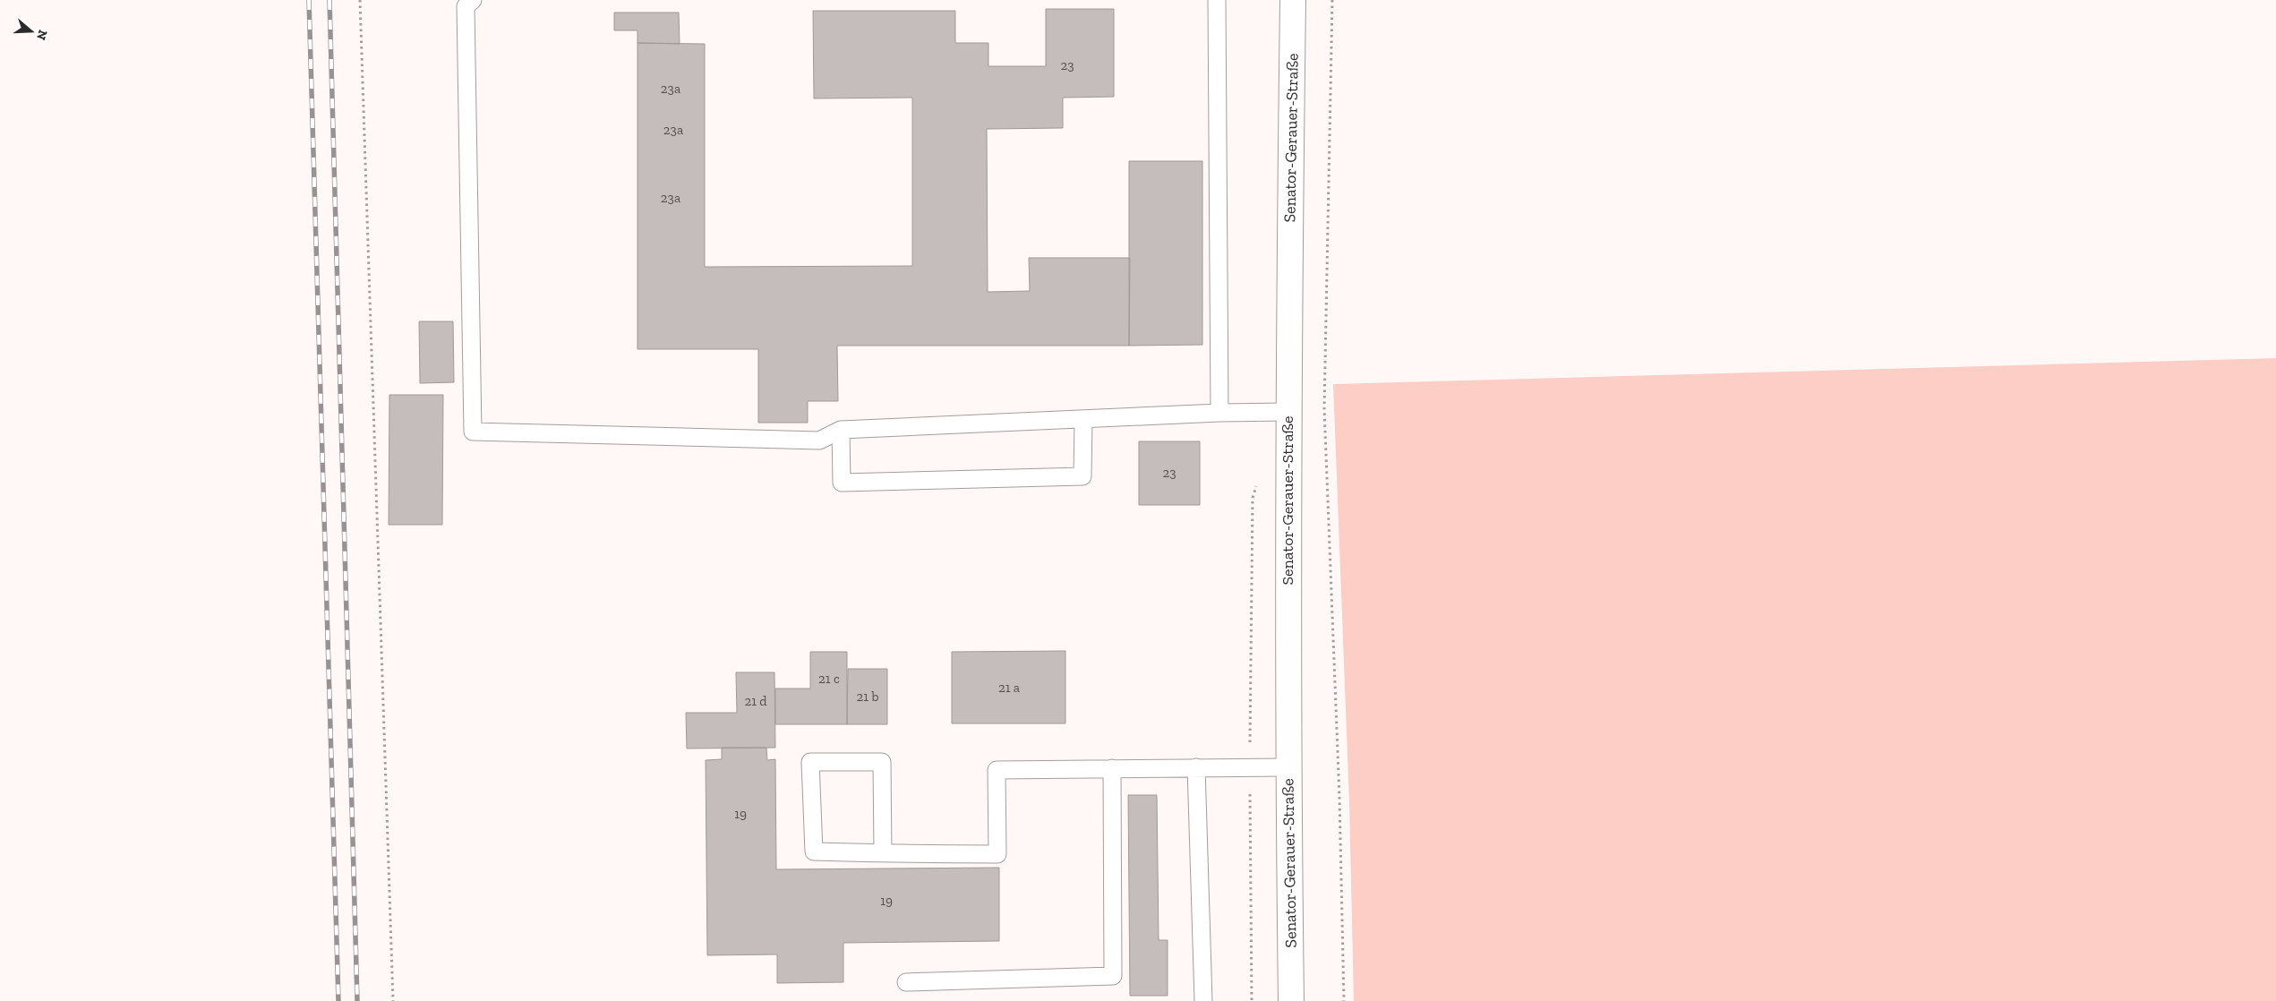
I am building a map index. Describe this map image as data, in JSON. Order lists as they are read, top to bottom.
{
  "streets": {
    "street": ["Senator-Gerauer-Straße"]
  },
  "house_numbers": [
    "23",
    "23a",
    "23a",
    "23a",
    "23",
    "21 c",
    "21 a",
    "21 b",
    "21 d",
    "19",
    "19"
  ],
  "north": "right"
}
